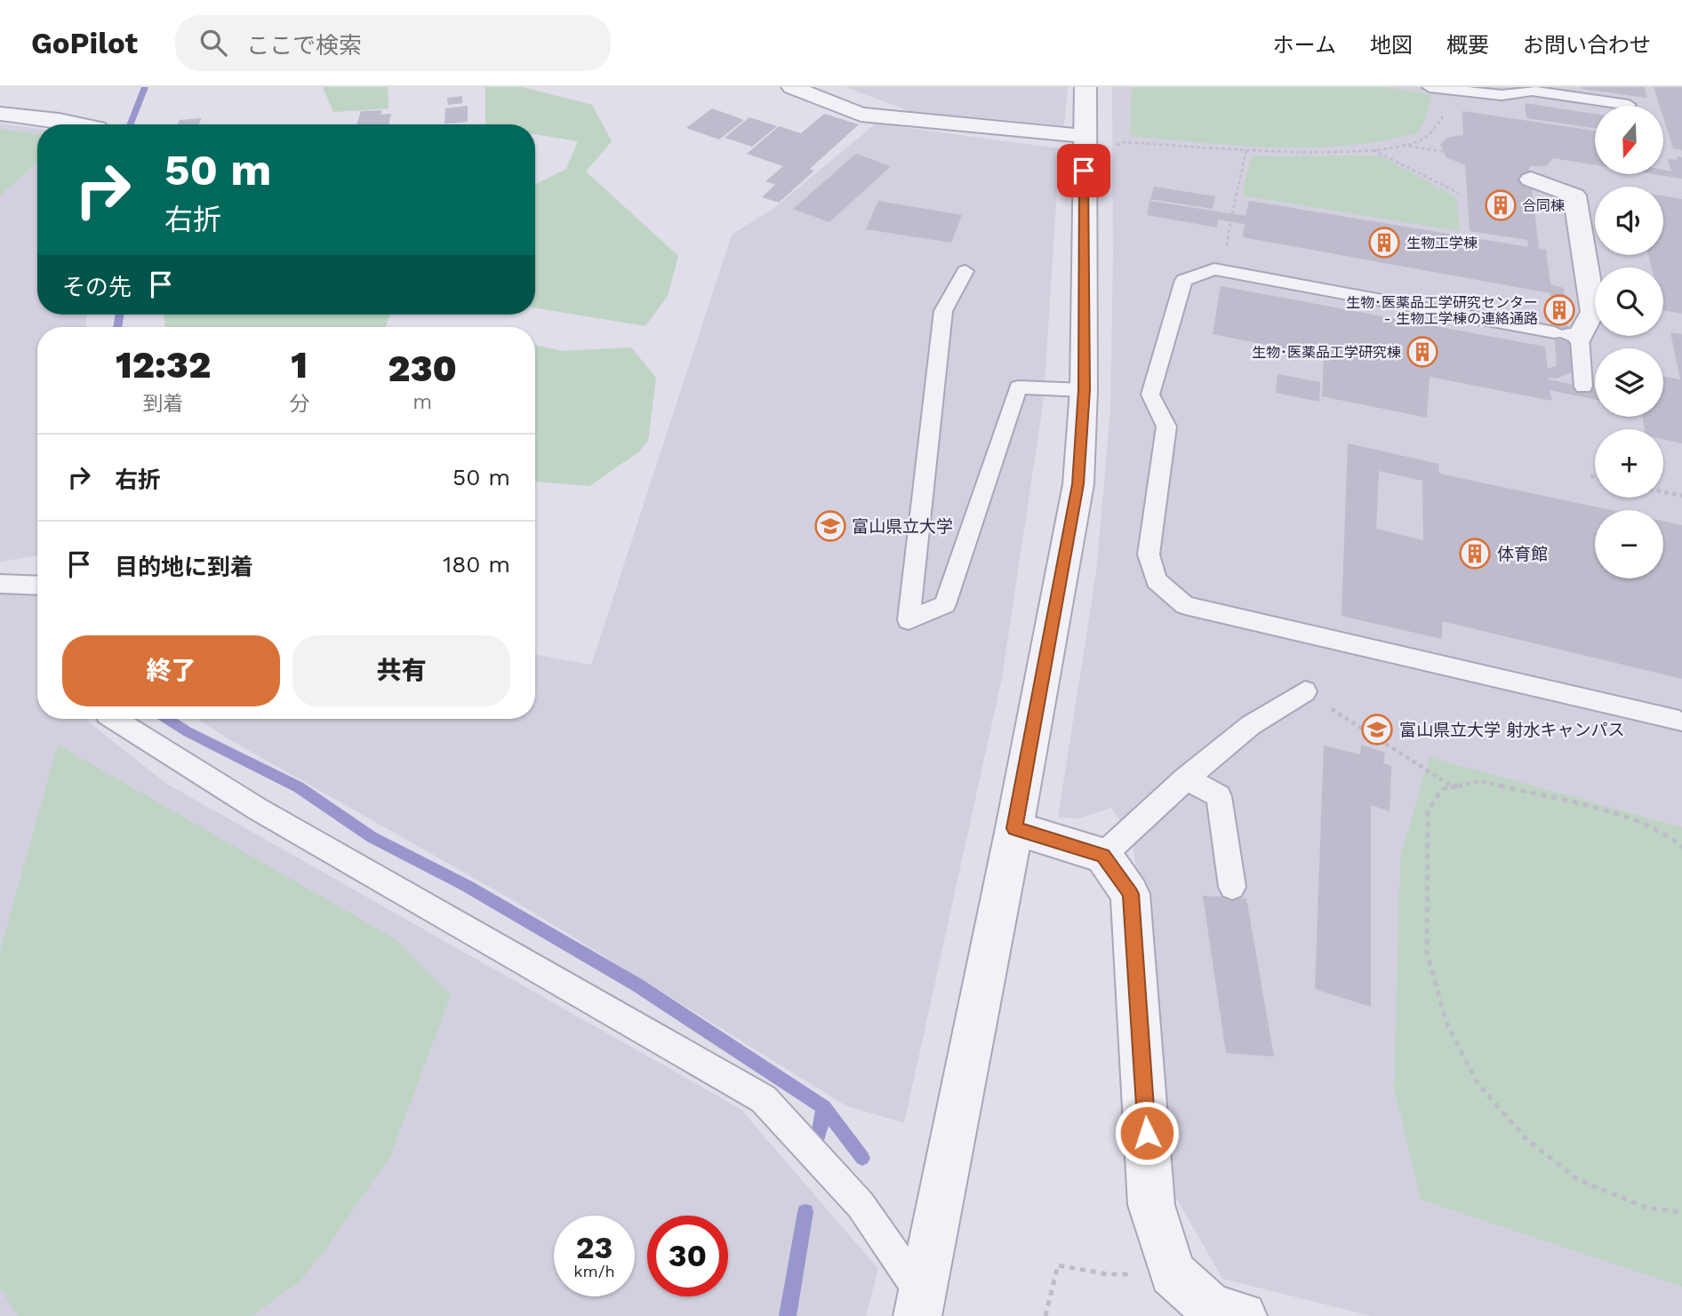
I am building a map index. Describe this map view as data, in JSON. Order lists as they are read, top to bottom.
{
  "places": {
    "building": [
      "合同棟",
      "生物工学棟",
      "生物･医薬品工学研究センター - 生物工学棟の連絡通路",
      "生物･医薬品工学研究棟",
      "体育館"
    ],
    "school or university": ["富山県立大学", "富山県立大学 射水キャンパス"]
  },
  "north": "bottom",
  "page": {
    "header": "GoPilot",
    "search": "ここで検索",
    "nav": [
      "ホーム",
      "地図",
      "概要",
      "お問い合わせ"
    ],
    "map_buttons": ["+", "−"],
    "turn": ["50 m", "右折"],
    "then": "その先",
    "eta": [
      "12:32",
      "到着",
      "1",
      "分",
      "230",
      "m"
    ],
    "list": [
      {
        "name": "右折",
        "value": "50 m"
      },
      {
        "name": "目的地に到着",
        "value": "180 m"
      }
    ],
    "buttons": ["終了", "共有"],
    "speed": "23 km/h",
    "limit": "30"
  }
}
